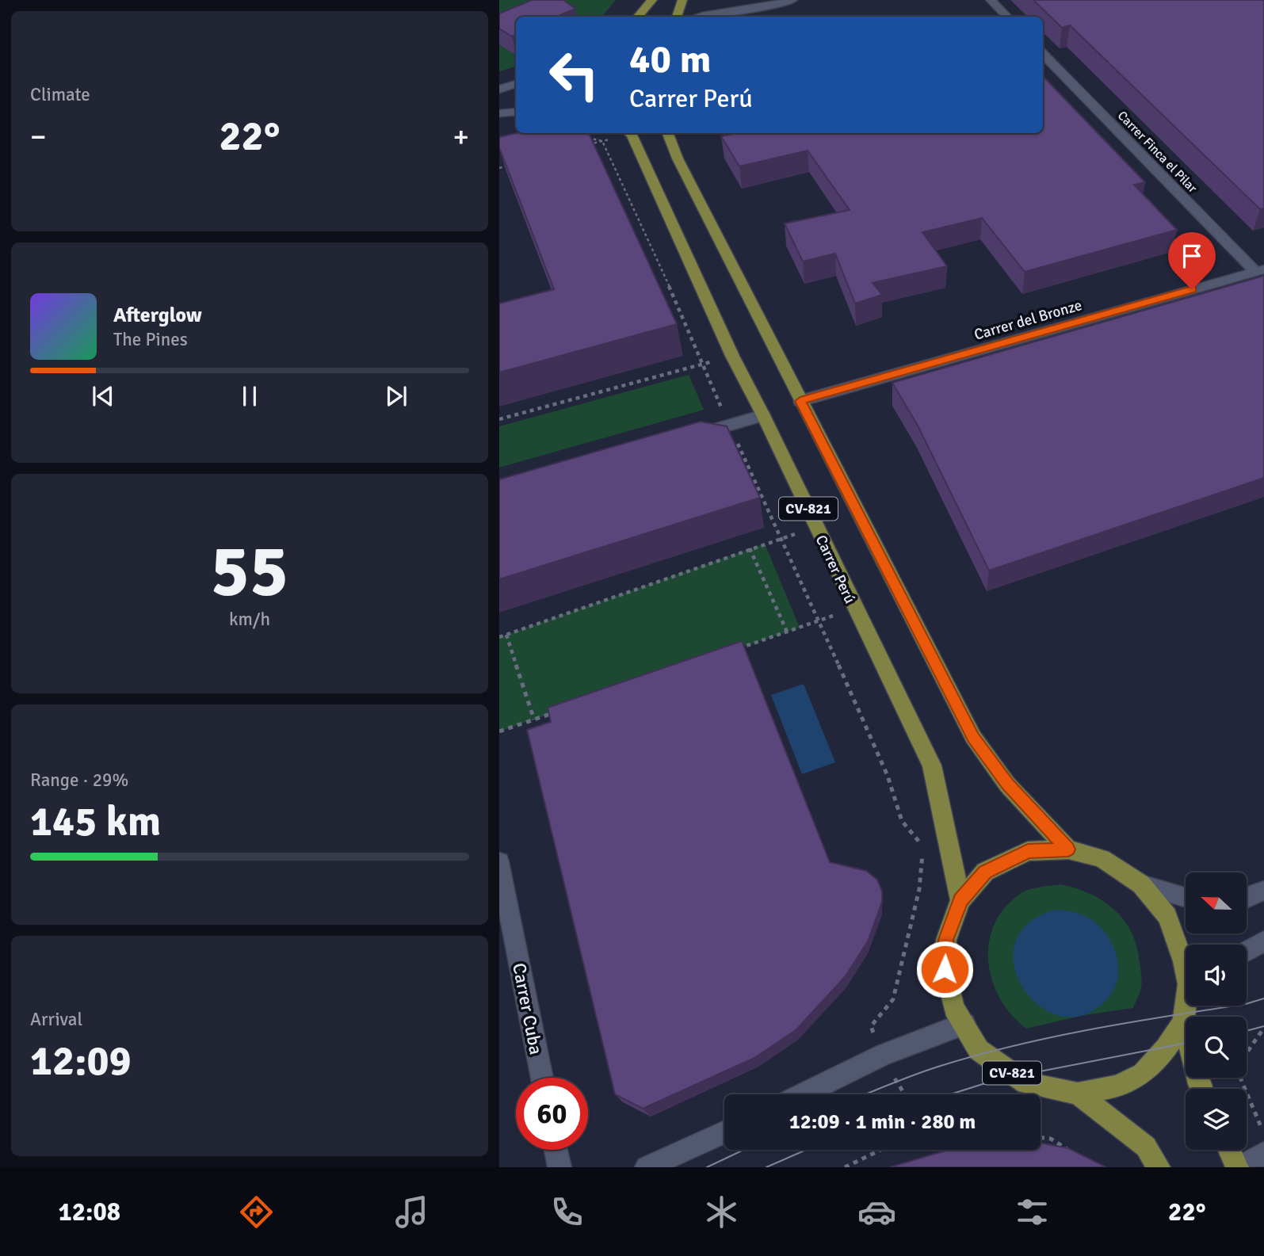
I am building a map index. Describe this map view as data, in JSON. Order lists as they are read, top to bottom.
{
  "streets": {
    "main road": ["CV-821", "Carrer Perú"],
    "street": ["Carrer Finca el Pilar", "Carrer del Bronze", "Carrer Cuba"]
  },
  "crossings": [
    ["Carrer Finca el Pilar", "Carrer del Bronze"],
    ["Carrer del Bronze", "CV-821"],
    ["CV-821", "Carrer Perú"]
  ],
  "north": "left",
  "page": {
    "tile": [
      "Climate",
      ["55", "km/h"],
      ["Range · 29%", "145 km"],
      ["Arrival", "12:09"]
    ],
    "turn": ["40 m", "Carrer Perú"],
    "heat": ["−", "22°", "+"],
    "song": ["Afterglow", "The Pines"],
    "limit": "60",
    "trip": "12:09 · 1 min · 280 m",
    "tabs": ["12:08", "22°"]
  }
}
